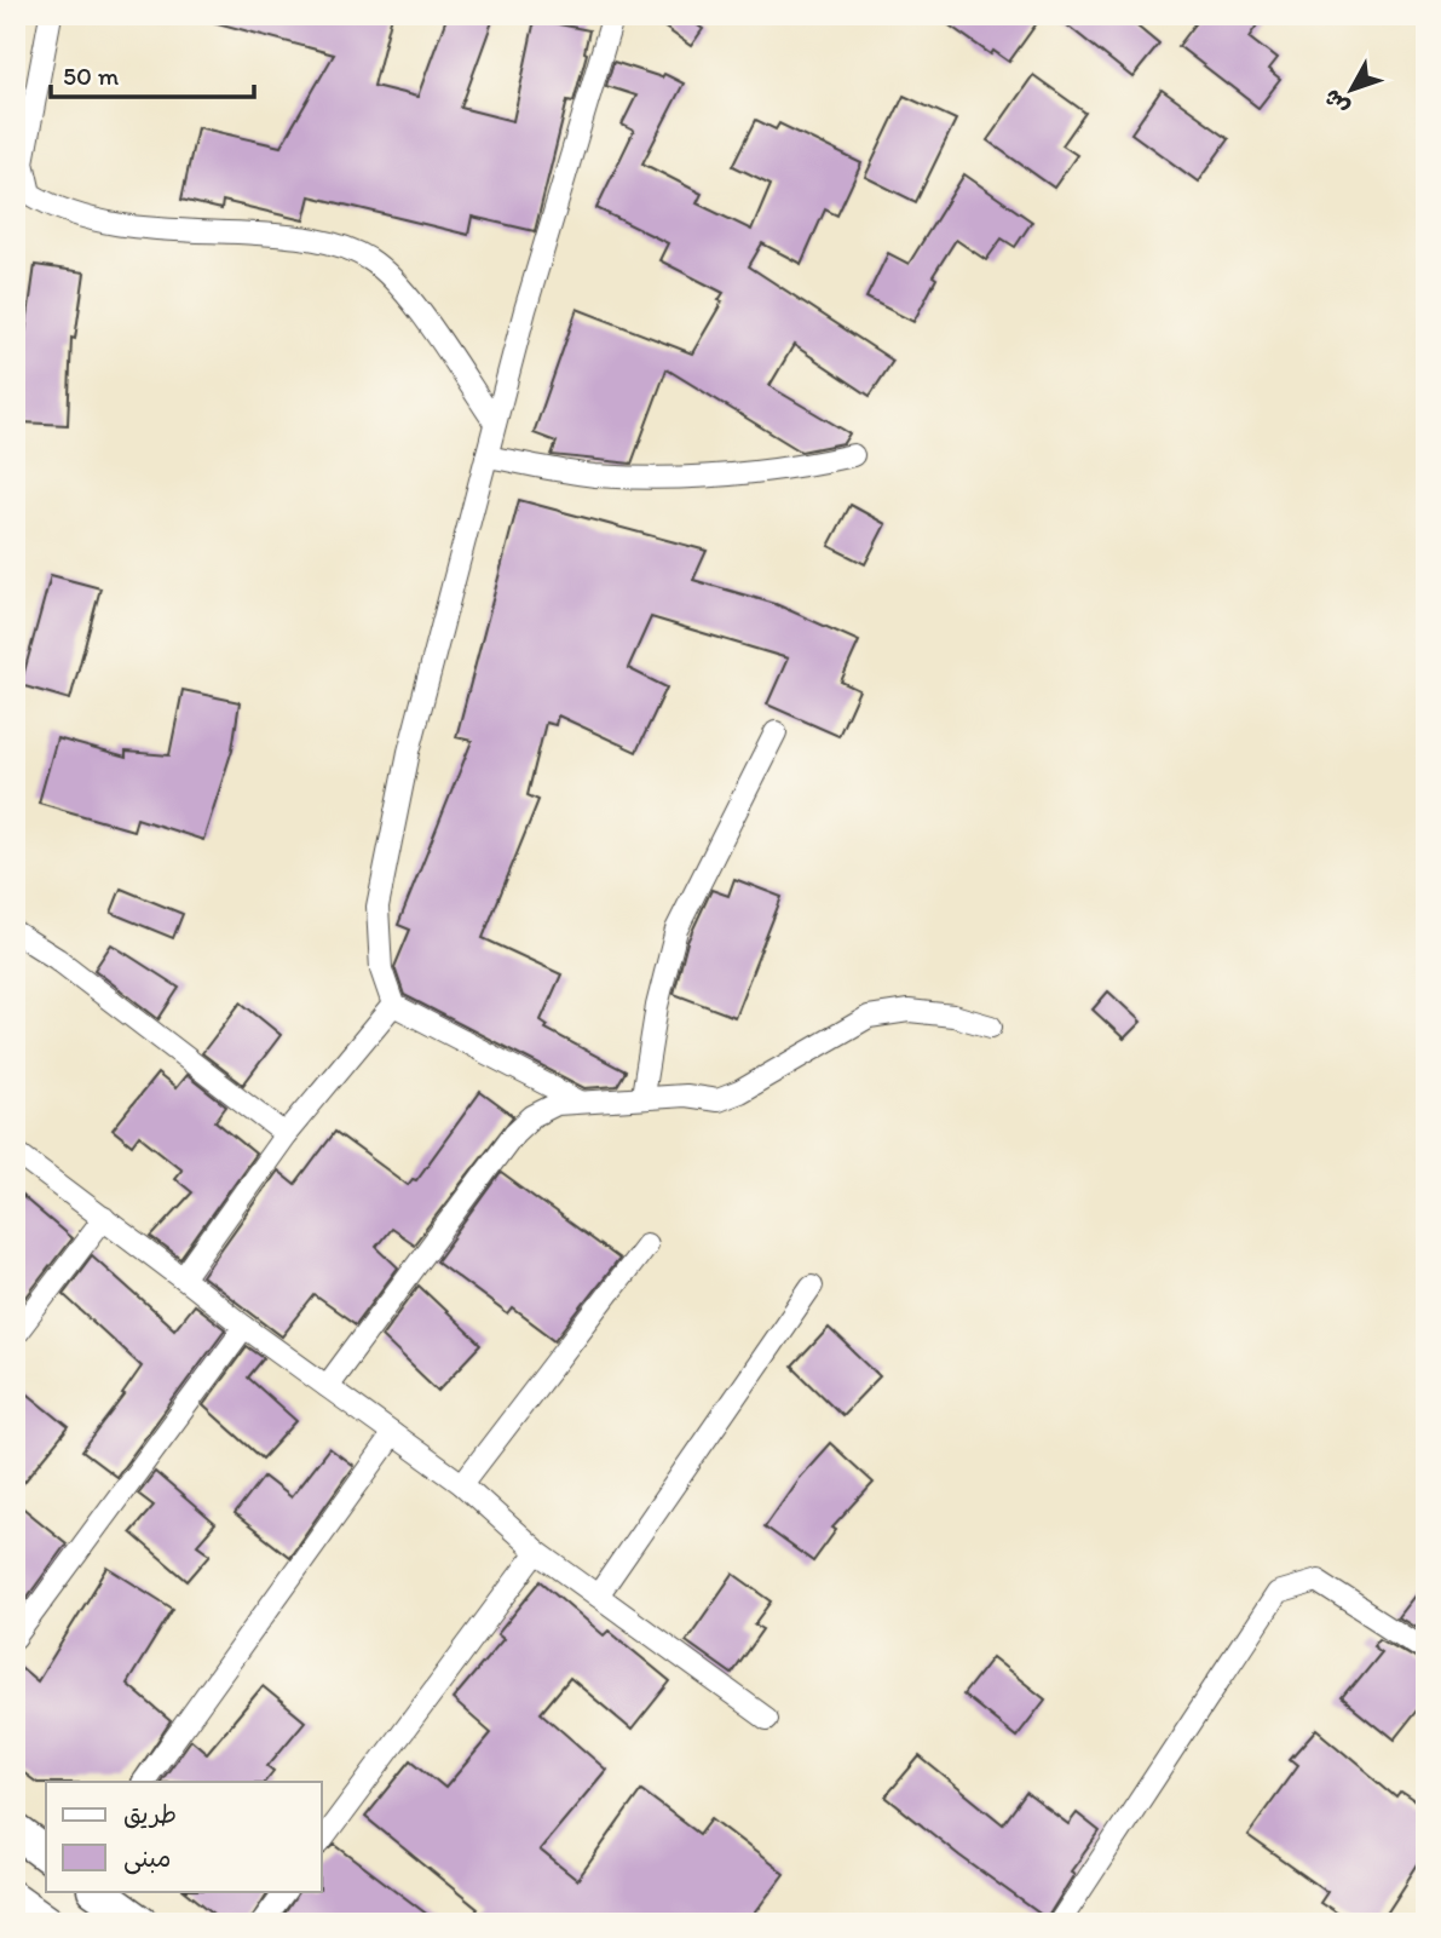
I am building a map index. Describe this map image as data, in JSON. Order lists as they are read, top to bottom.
{
  "legend": ["طريق", "مبنى"],
  "scale_bar": "50 m",
  "north": "bottom left"
}
